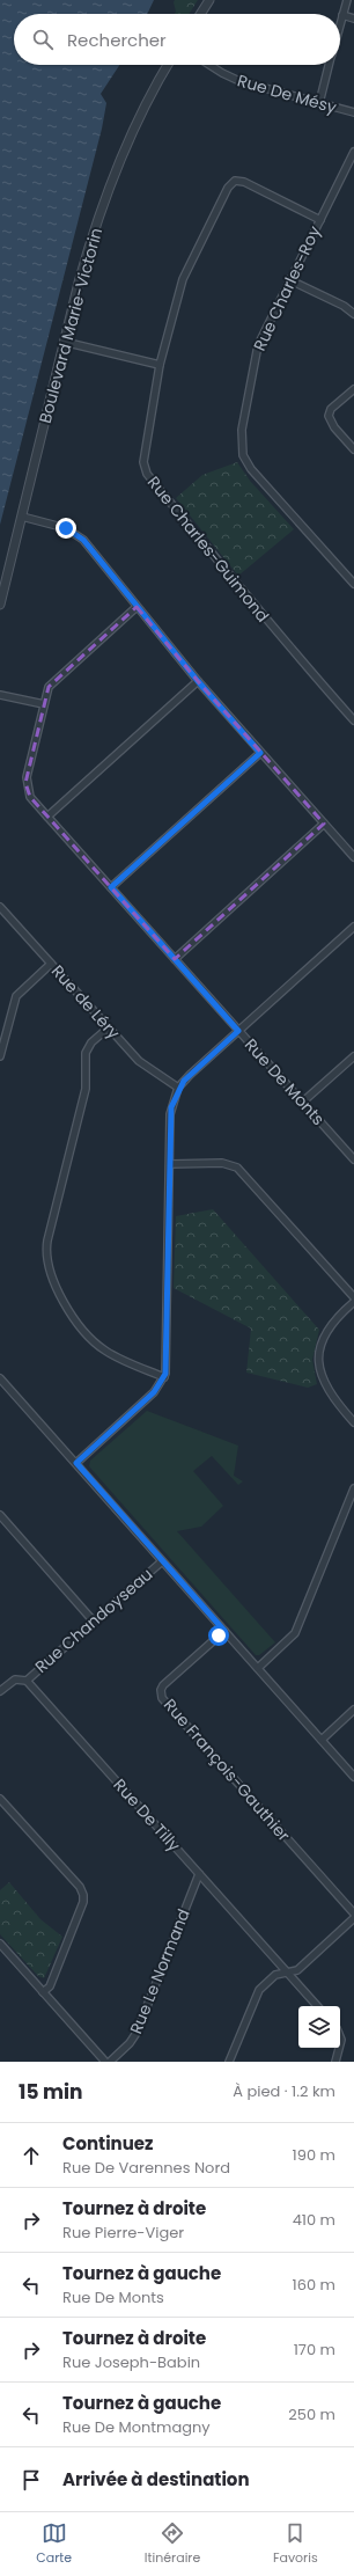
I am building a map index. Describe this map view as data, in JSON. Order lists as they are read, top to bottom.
{
  "streets": {
    "street": [
      "Rue De Mésy",
      "Rue Charles-Roy",
      "Boulevard Marie-Victorin",
      "Rue Charles-Guimond",
      "Rue de Léry",
      "Rue De Monts",
      "Rue Chandoyseau",
      "Rue François-Gauthier",
      "Rue De Tilly",
      "Rue Le Normand"
    ]
  },
  "crossings": [
    ["Rue Charles-Roy", "Rue Charles-Guimond"],
    ["Rue Chandoyseau", "Rue De Tilly"],
    ["Rue De Tilly", "Rue Le Normand"]
  ],
  "page": {
    "search": "Rechercher",
    "heading": ["15 min", "À pied · 1.2 km"],
    "list": [
      ["Continuez", "Rue De Varennes Nord", "190 m"],
      ["Tournez à droite", "Rue Pierre-Viger", "410 m"],
      ["Tournez à gauche", "Rue De Monts", "160 m"],
      ["Tournez à droite", "Rue Joseph-Babin", "170 m"],
      ["Tournez à gauche", "Rue De Montmagny", "250 m"],
      "Arrivée à destination"
    ],
    "nav": ["Carte", "Itinéraire", "Favoris"]
  }
}
